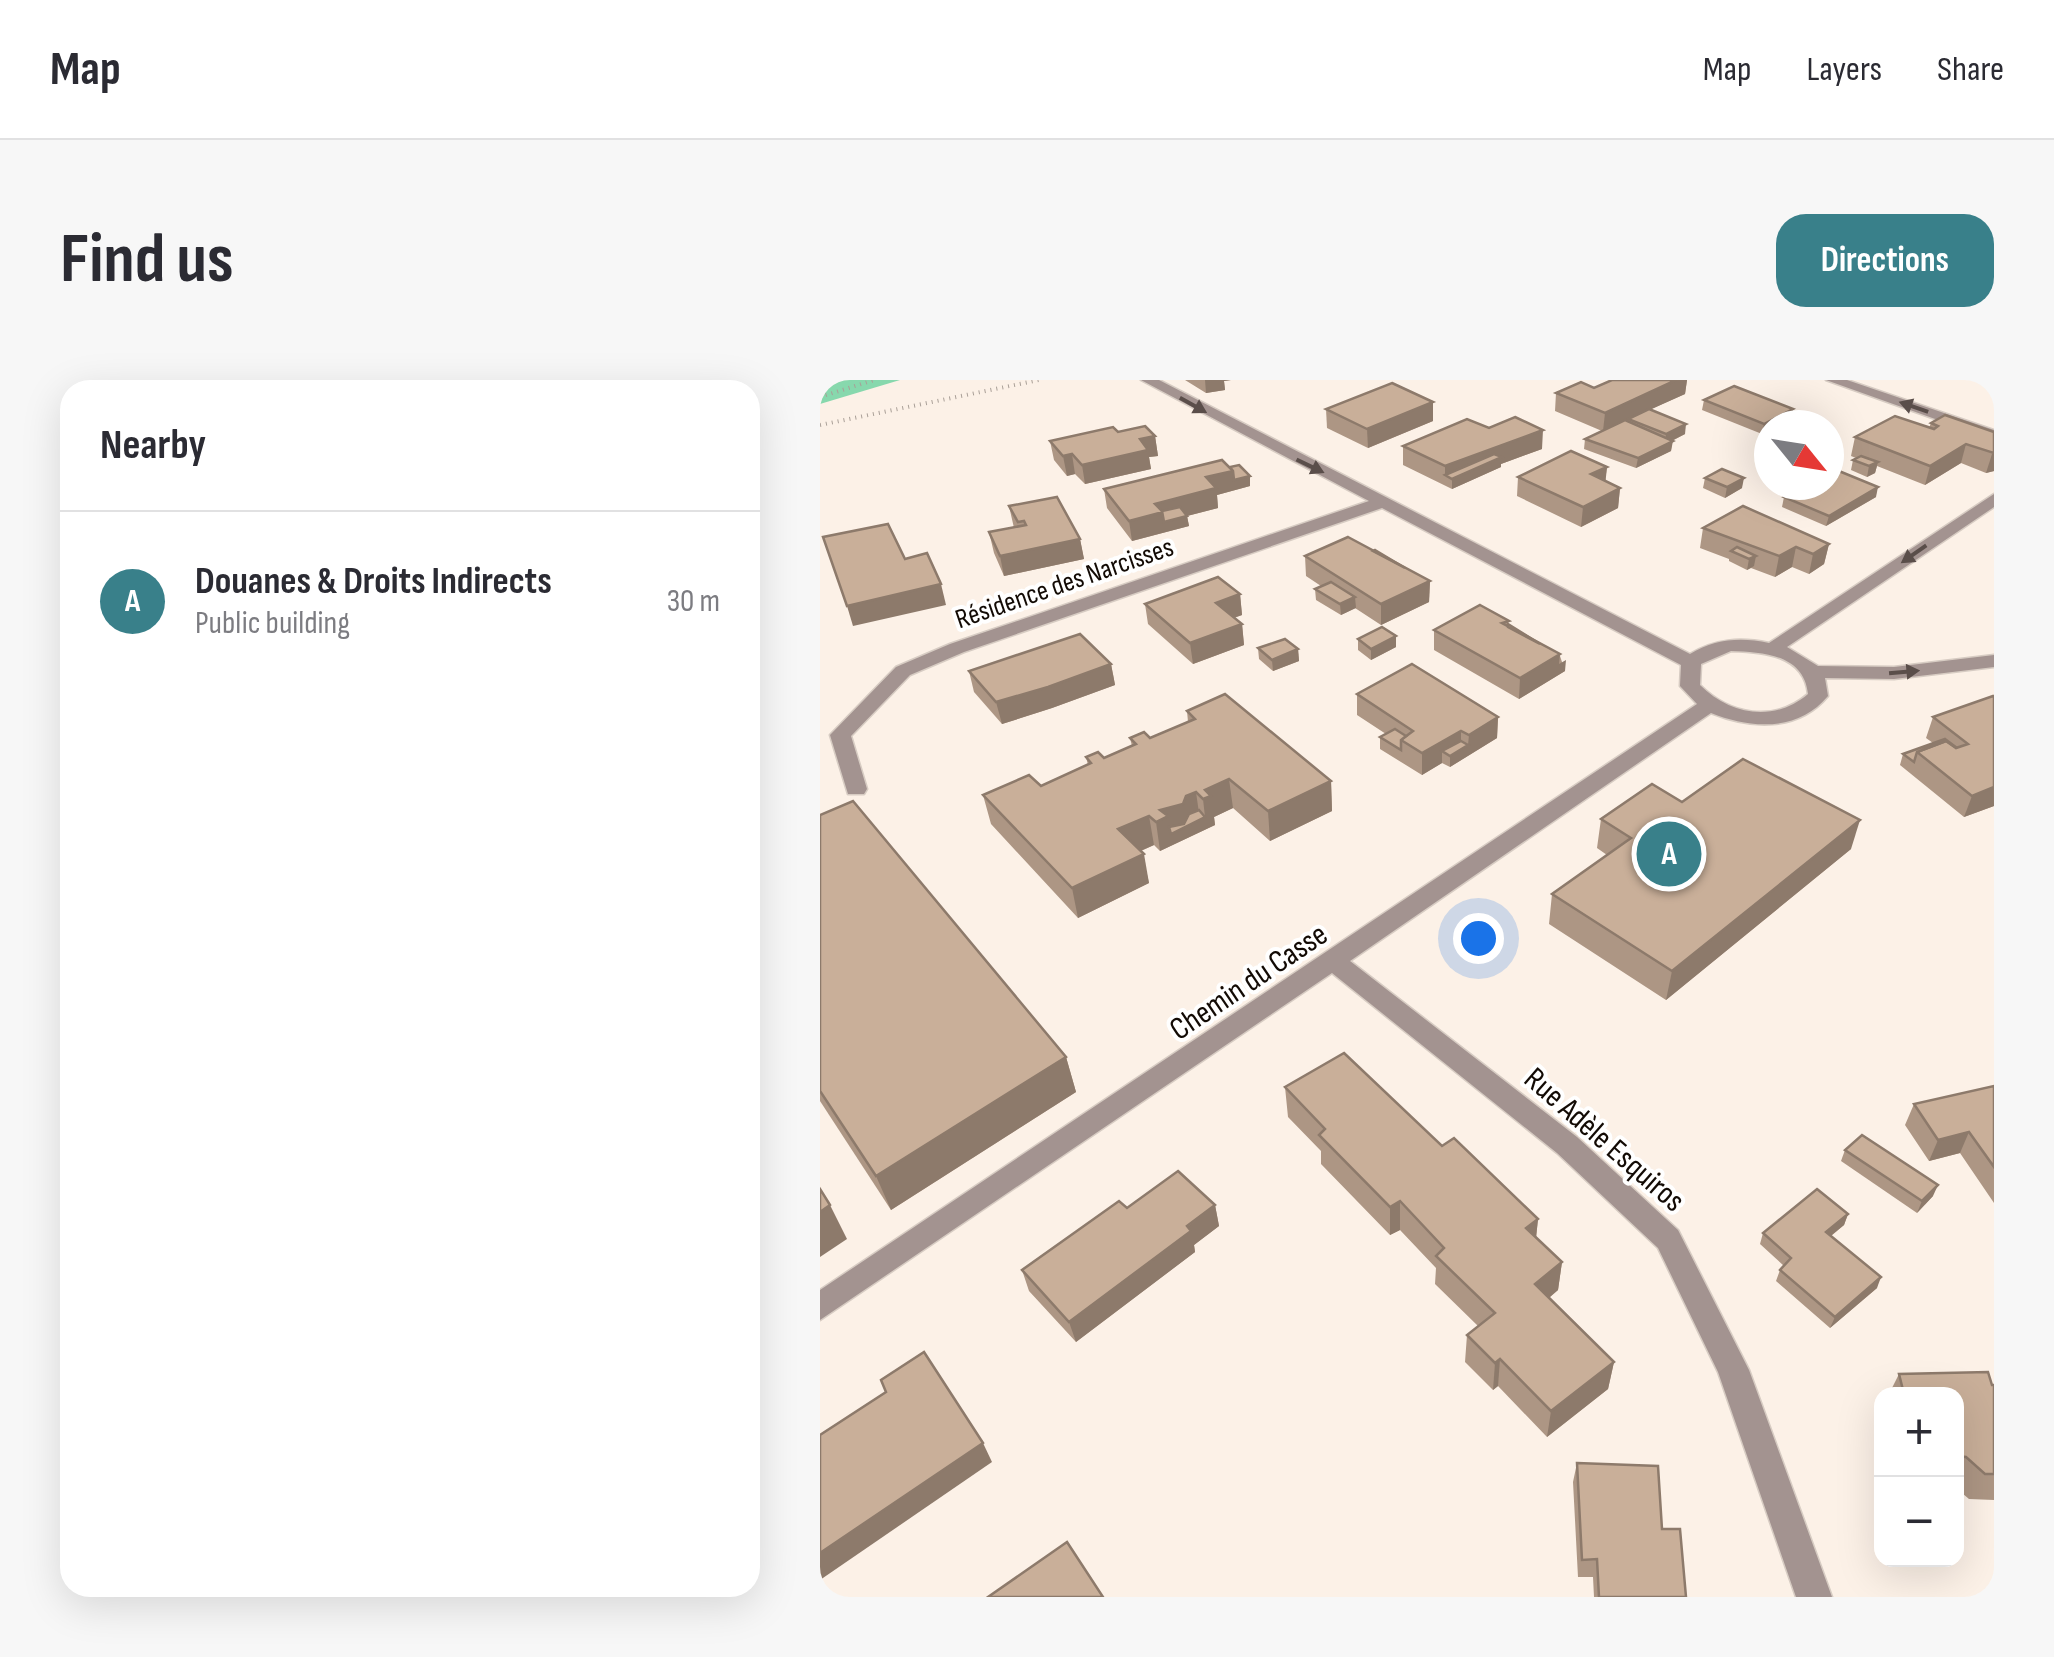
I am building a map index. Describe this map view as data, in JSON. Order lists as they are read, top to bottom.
{
  "streets": {
    "street": ["Résidence des Narcisses", "Chemin du Casse", "Rue Adèle Esquiros"]
  },
  "crossings": [
    ["Chemin du Casse", "Rue Adèle Esquiros"]
  ],
  "north": "bottom right",
  "page": {
    "header": "Map",
    "nav": ["Map", "Layers", "Share"],
    "buttons": "Directions",
    "title": "Find us",
    "heading": "Nearby",
    "list": [
      {
        "mark": "A",
        "name": "Douanes & Droits Indirects",
        "note": "Public building",
        "value": "30 m"
      }
    ],
    "pins": "A",
    "map_buttons": ["+", "−"]
  }
}
